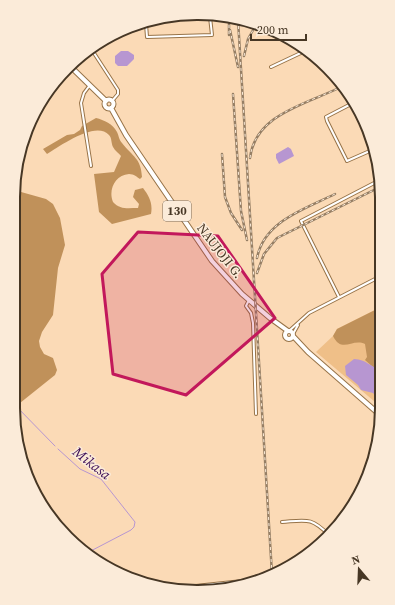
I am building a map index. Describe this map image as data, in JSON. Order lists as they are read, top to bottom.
{
  "streets": {
    "main road": ["130", "NAUJOJI G."]
  },
  "crossings": [
    ["130", "NAUJOJI G."]
  ],
  "water": ["Mikasa"],
  "scale_bar": "200 m",
  "north": "top"
}
